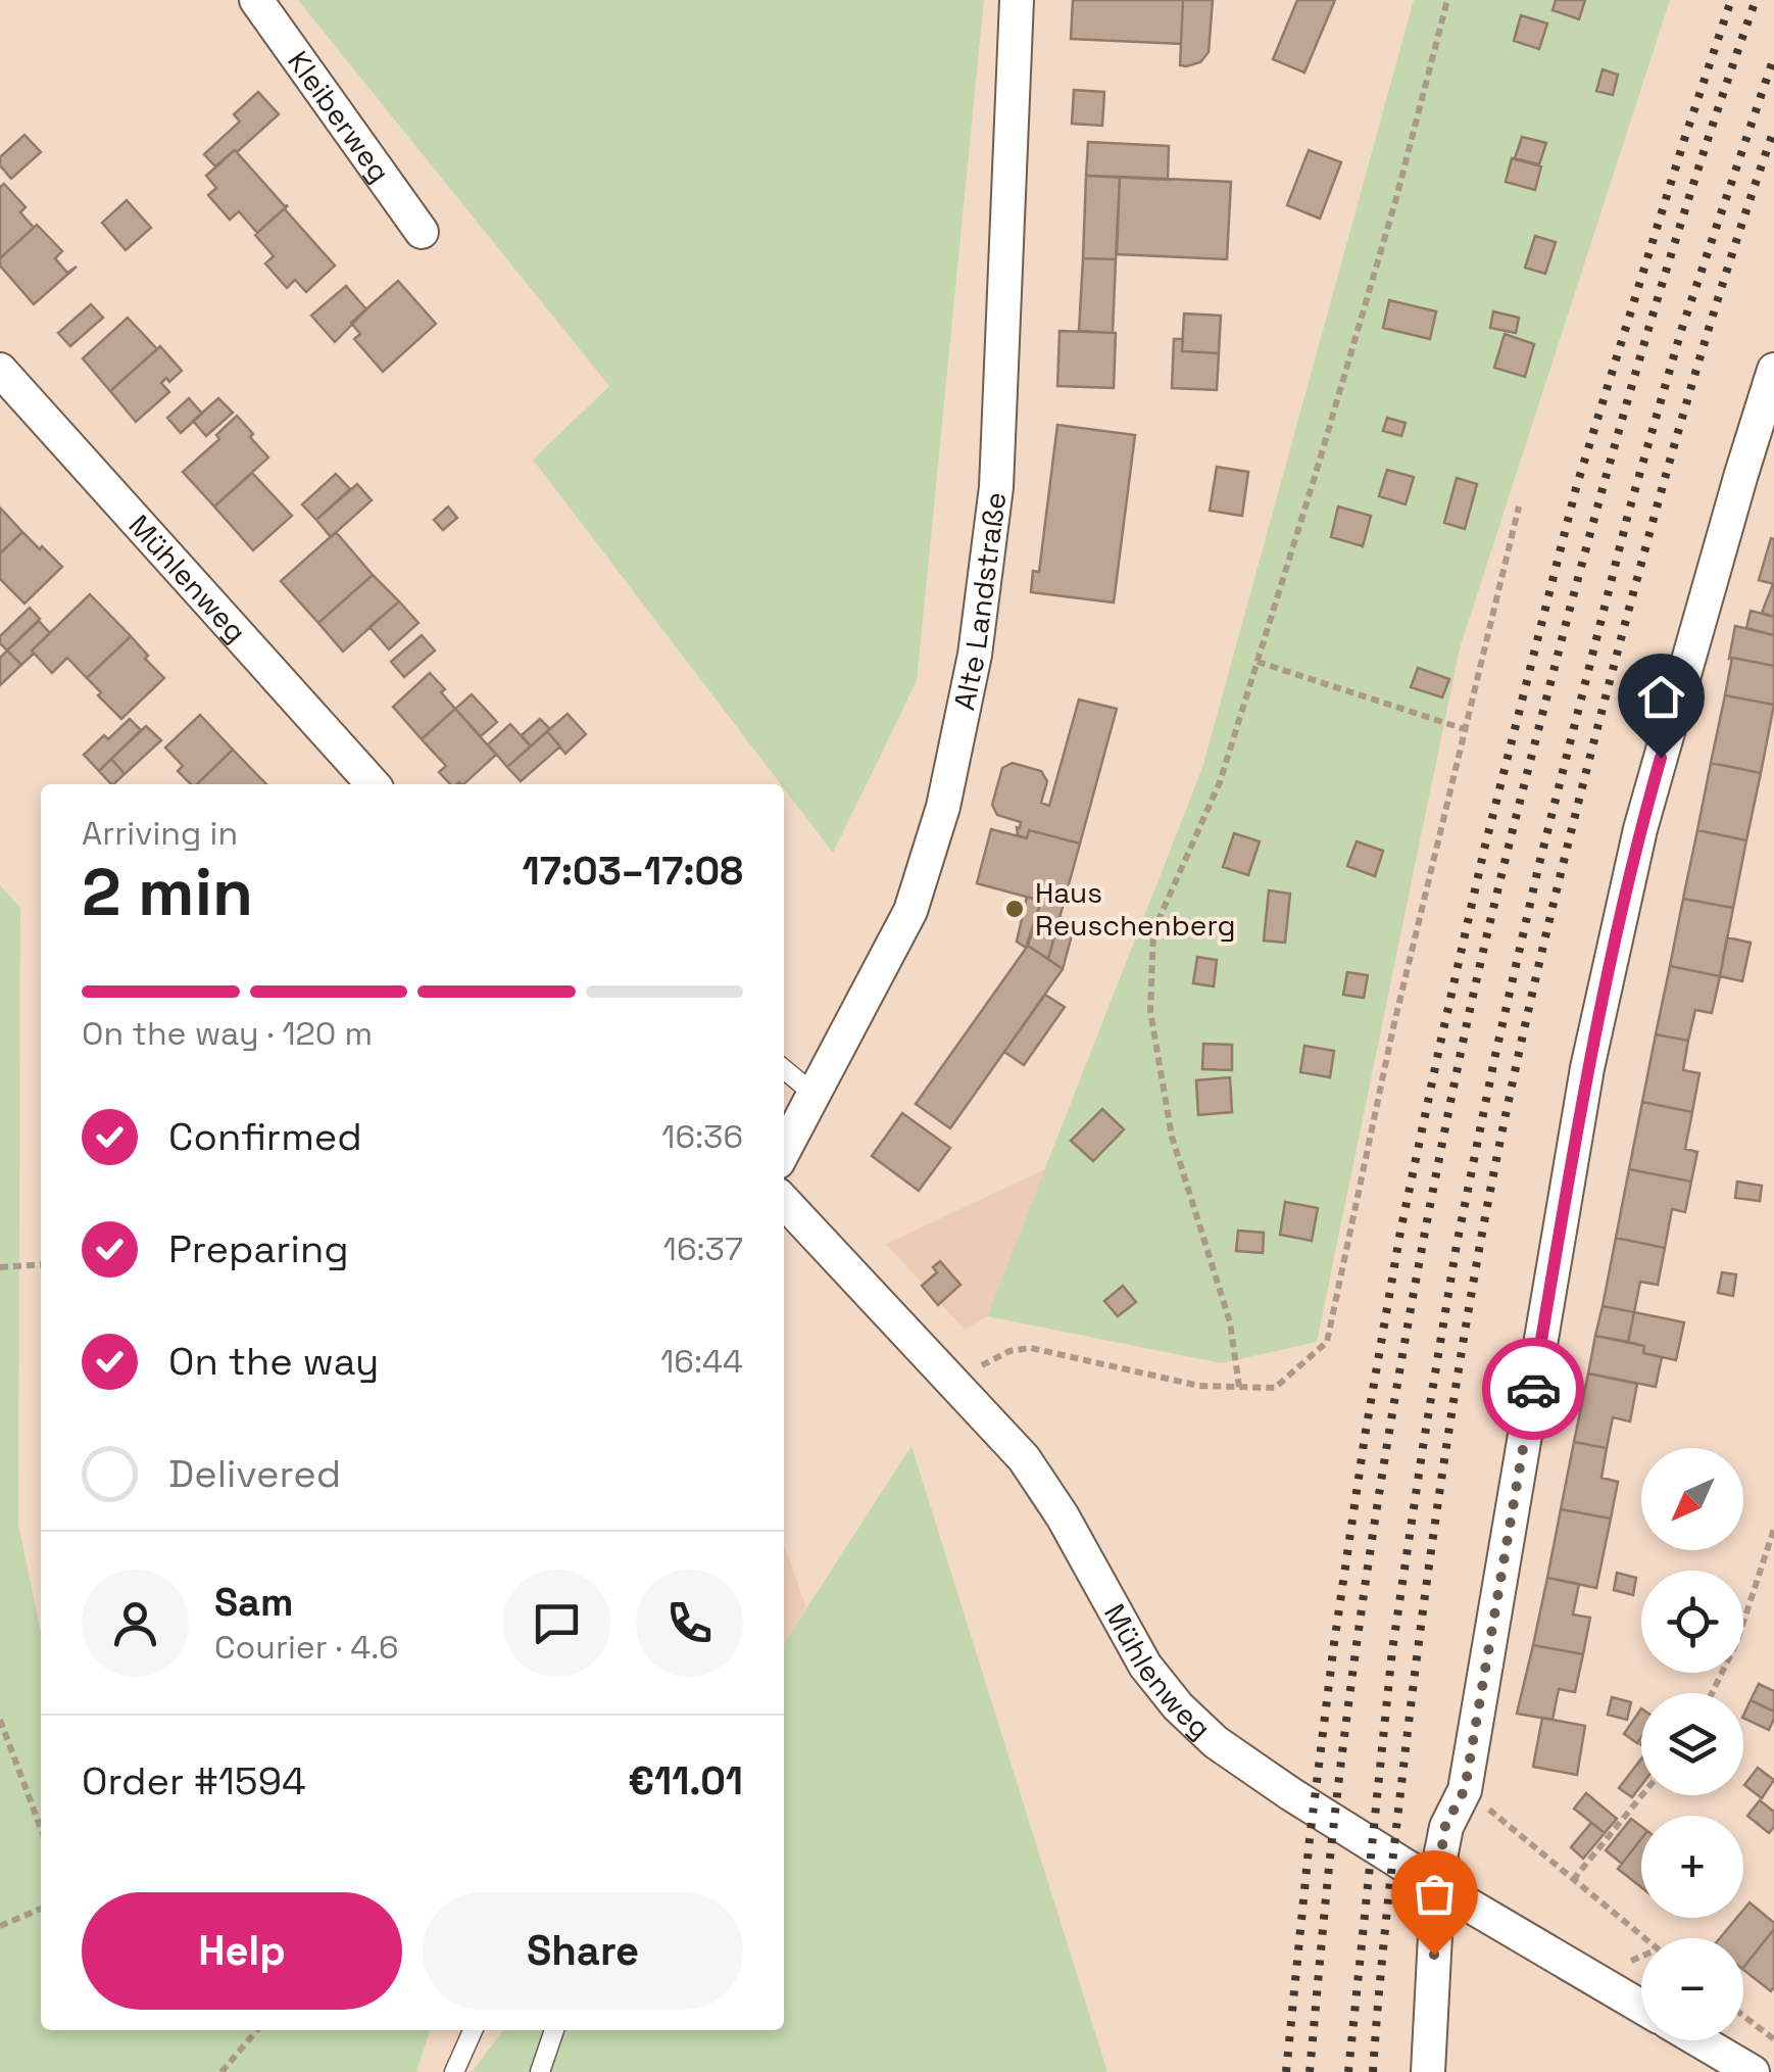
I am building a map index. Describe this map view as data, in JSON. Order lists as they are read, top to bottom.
{
  "streets": {
    "street": ["Kleiberweg", "Mühlenweg", "Alte Landstraße"]
  },
  "places": ["Haus Reuschenberg"],
  "north": "bottom left",
  "page": {
    "heading": ["2 min", "Arriving in", "17:03–17:08"],
    "panel": [
      "Sam",
      "Courier · 4.6",
      "Order #1594",
      "€11.01"
    ],
    "bar": "On the way · 120 m",
    "list": [
      ["Confirmed", "16:36"],
      ["Preparing", "16:37"],
      ["On the way", "16:44"],
      "Delivered"
    ],
    "map_buttons": ["+", "−"],
    "buttons": ["Help", "Share"]
  }
}
